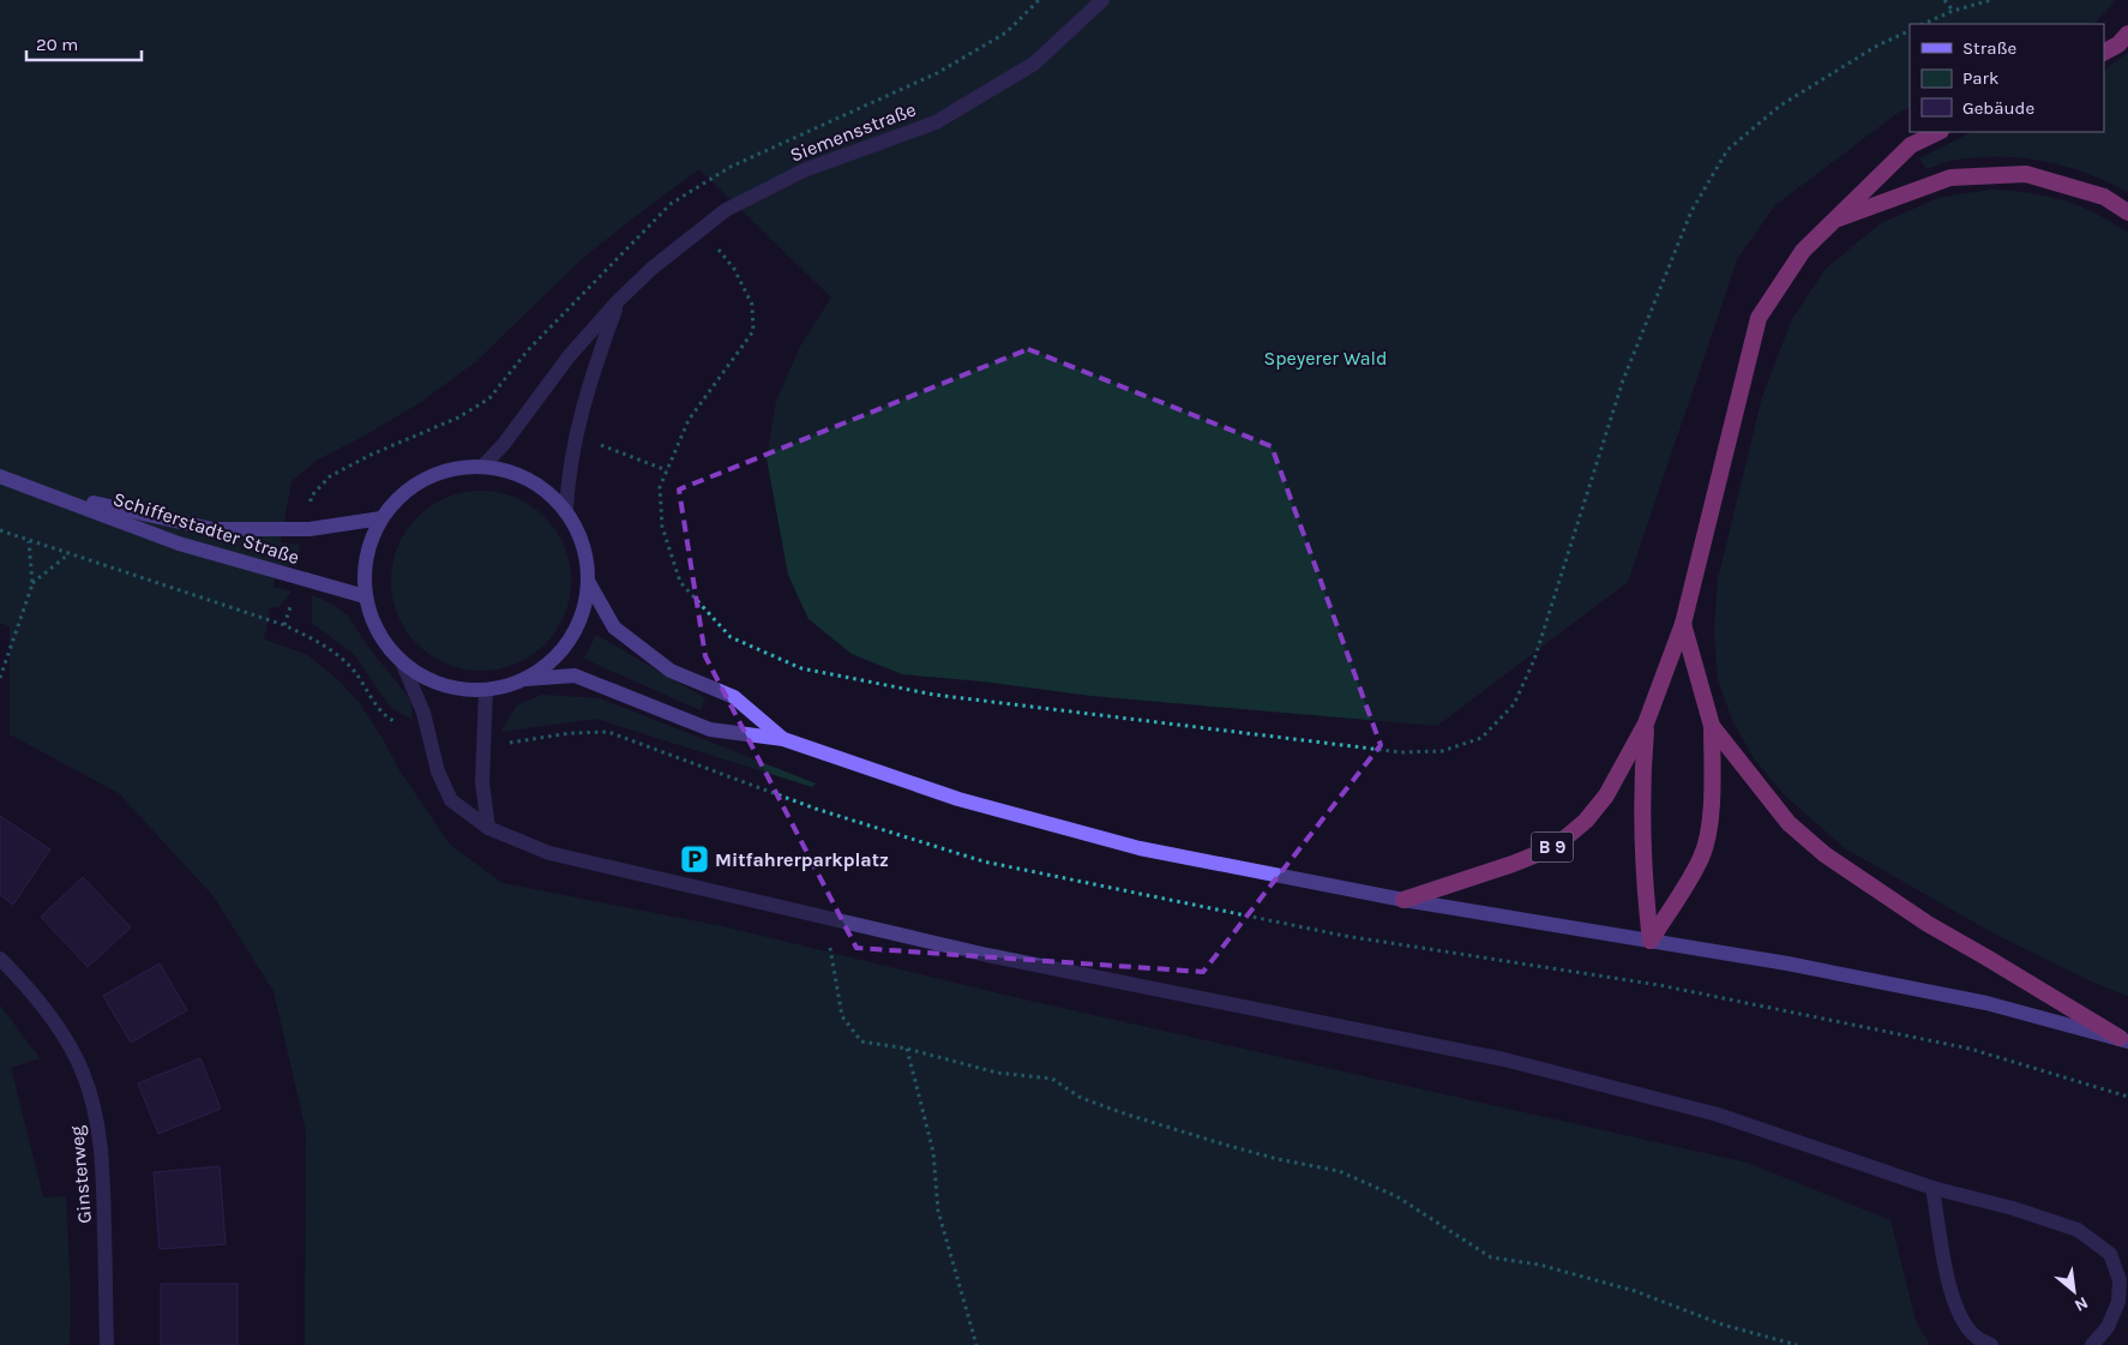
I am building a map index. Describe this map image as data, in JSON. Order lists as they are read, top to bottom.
{
  "streets": {
    "highway": ["B 9"],
    "main road": ["Schifferstadter Straße"],
    "street": ["Siemensstraße", "Ginsterweg"]
  },
  "parks": ["Speyerer Wald"],
  "places": {
    "parking": ["Mitfahrerparkplatz"]
  },
  "legend": ["Straße", "Park", "Gebäude"],
  "scale_bar": "20 m",
  "north": "bottom right"
}
